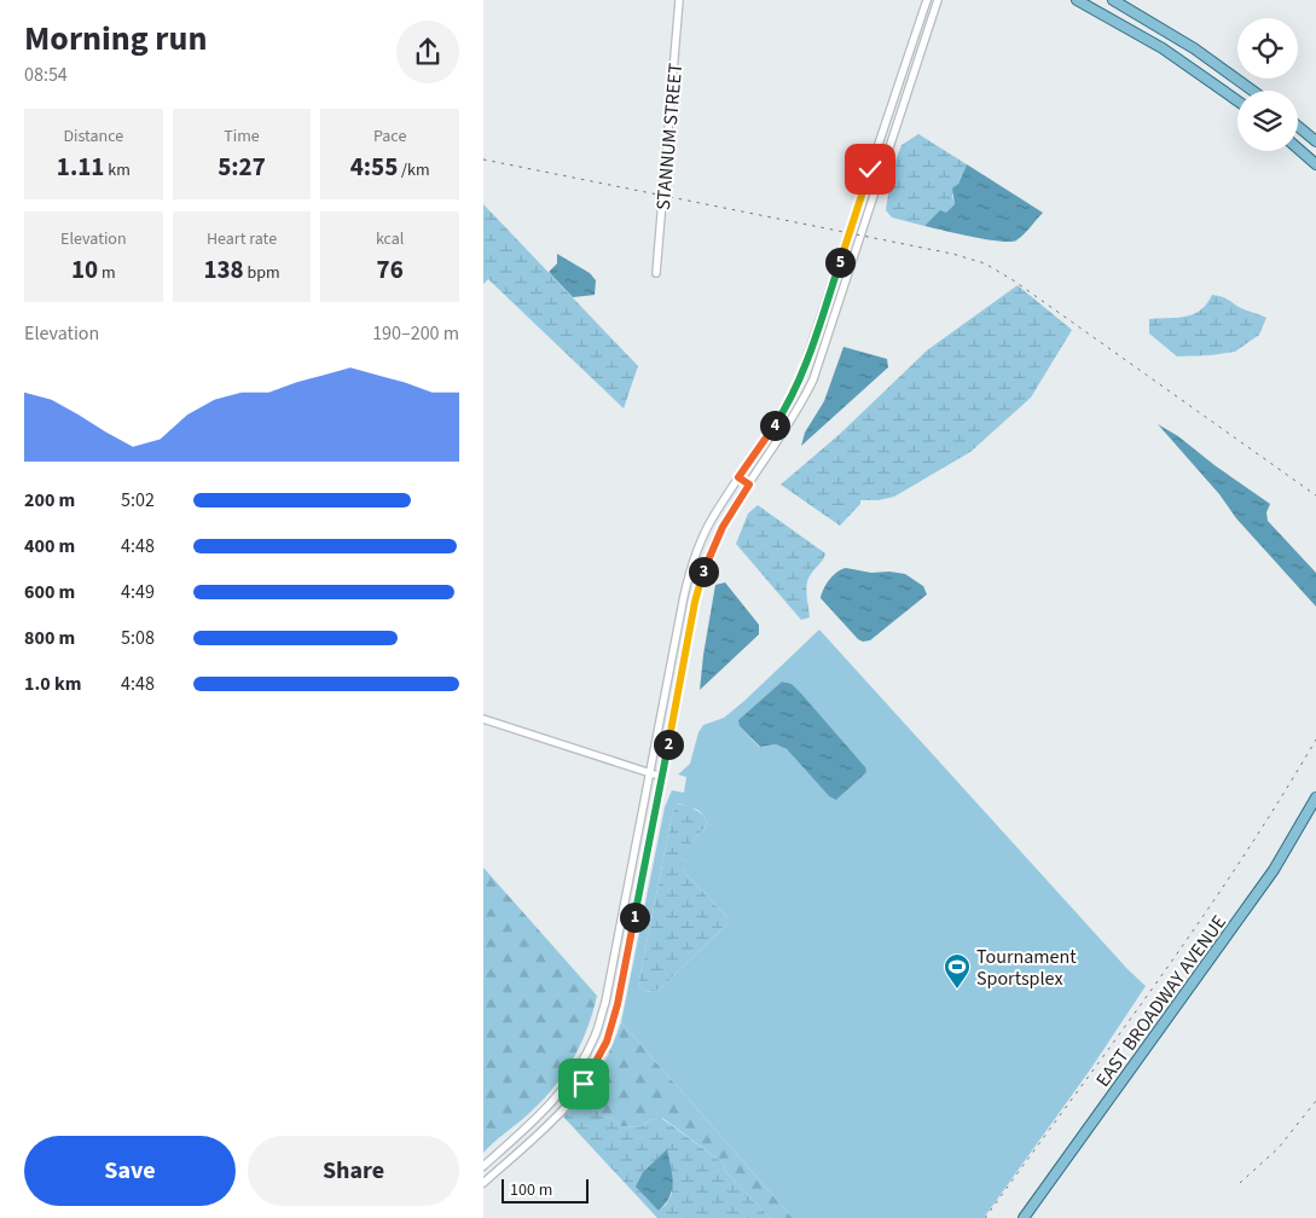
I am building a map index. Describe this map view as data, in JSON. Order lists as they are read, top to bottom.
{
  "streets": {
    "main road": ["EAST BROADWAY AVENUE"],
    "street": ["STANNUM STREET"]
  },
  "places": {
    "sports": ["Tournament Sportsplex"]
  },
  "scale_bar": "100 m",
  "page": {
    "heading": ["Morning run", "08:54"],
    "stats": [
      ["Distance", "1.11 km"],
      ["Time", "5:27"],
      ["Pace", "4:55 /km"],
      ["Elevation", "10 m"],
      ["Heart rate", "138 bpm"],
      ["kcal", "76"]
    ],
    "pins": [
      "5",
      "4",
      "3",
      "2",
      "1"
    ],
    "chart": ["Elevation", "190–200 m"],
    "list": [
      {
        "name": "200 m",
        "note": "5:02"
      },
      {
        "name": "400 m",
        "note": "4:48"
      },
      {
        "name": "600 m",
        "note": "4:49"
      },
      {
        "name": "800 m",
        "note": "5:08"
      },
      {
        "name": "1.0 km",
        "note": "4:48"
      }
    ],
    "buttons": ["Save", "Share"],
    "scale": "100 m"
  }
}
